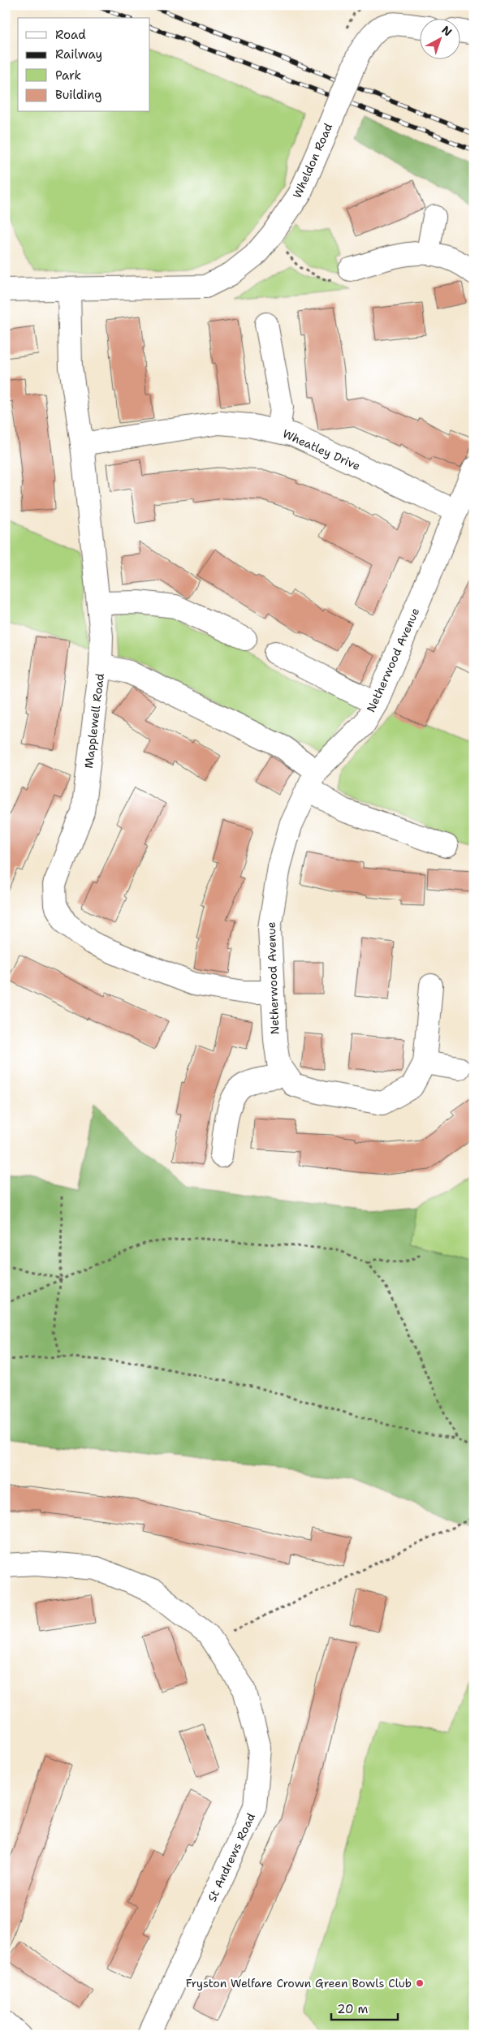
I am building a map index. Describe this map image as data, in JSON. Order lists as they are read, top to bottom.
{
  "streets": {
    "street": [
      "Wheldon Road",
      "Wheatley Drive",
      "Netherwood Avenue",
      "Mapplewell Road",
      "St Andrews Road"
    ]
  },
  "crossings": [
    ["Wheldon Road", "Mapplewell Road"],
    ["Wheatley Drive", "Netherwood Avenue"],
    ["Wheatley Drive", "Mapplewell Road"],
    ["Netherwood Avenue", "Mapplewell Road"]
  ],
  "places": ["Fryston Welfare Crown Green Bowls Club"],
  "legend": [
    "Road",
    "Railway",
    "Park",
    "Building"
  ],
  "scale_bar": "20 m",
  "north": "top right"
}
